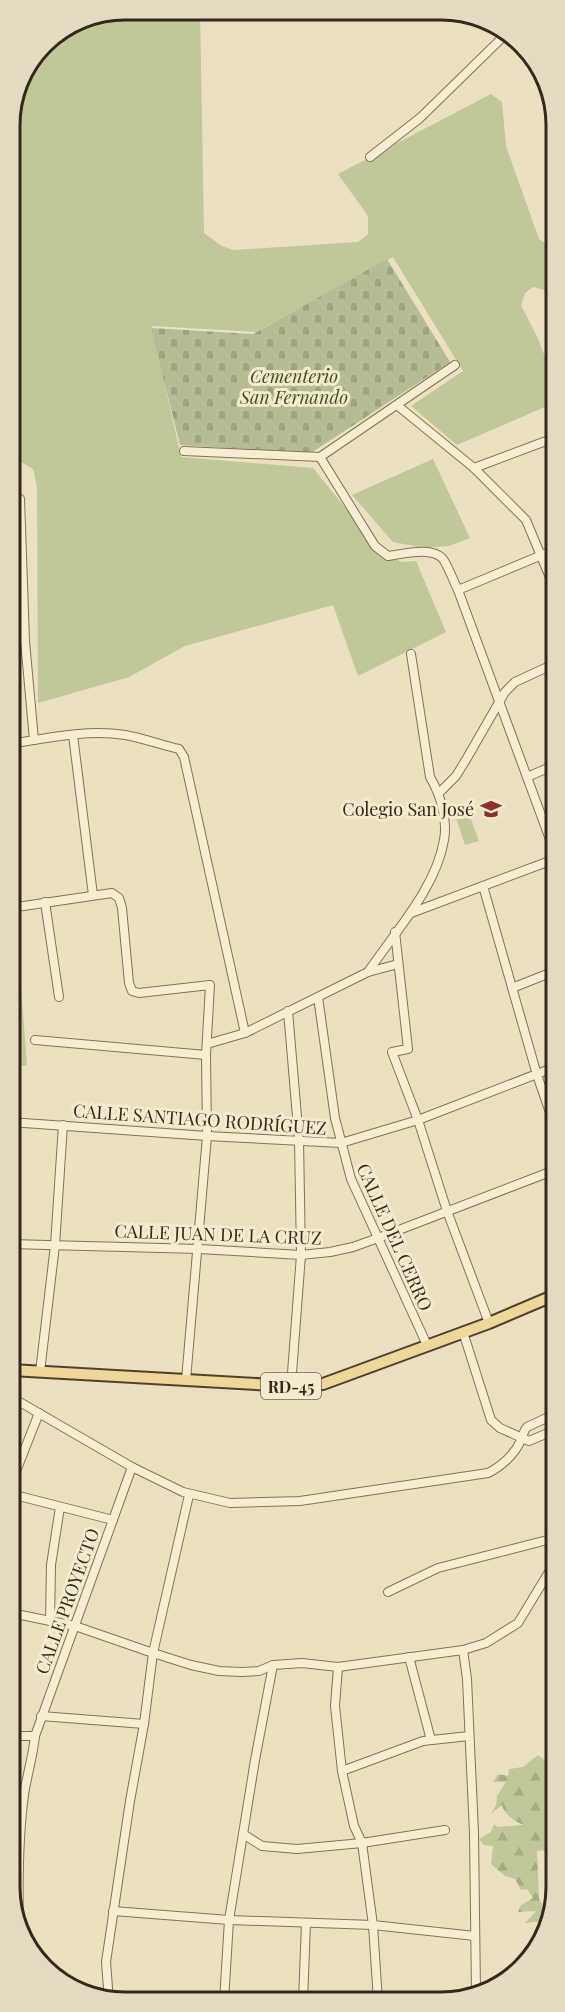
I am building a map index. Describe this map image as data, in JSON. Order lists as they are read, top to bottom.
{
  "streets": {
    "main road": ["RD-45"],
    "street": [
      "CALLE SANTIAGO RODRÍGUEZ",
      "CALLE JUAN DE LA CRUZ",
      "CALLE DEL CERRO",
      "CALLE PROYECTO"
    ]
  },
  "crossings": [
    ["CALLE SANTIAGO RODRÍGUEZ", "CALLE DEL CERRO"],
    ["CALLE JUAN DE LA CRUZ", "CALLE DEL CERRO"],
    ["CALLE DEL CERRO", "RD-45"]
  ],
  "parks": ["Cementerio San Fernando"],
  "places": {
    "school or university": ["Colegio San José"]
  }
}
